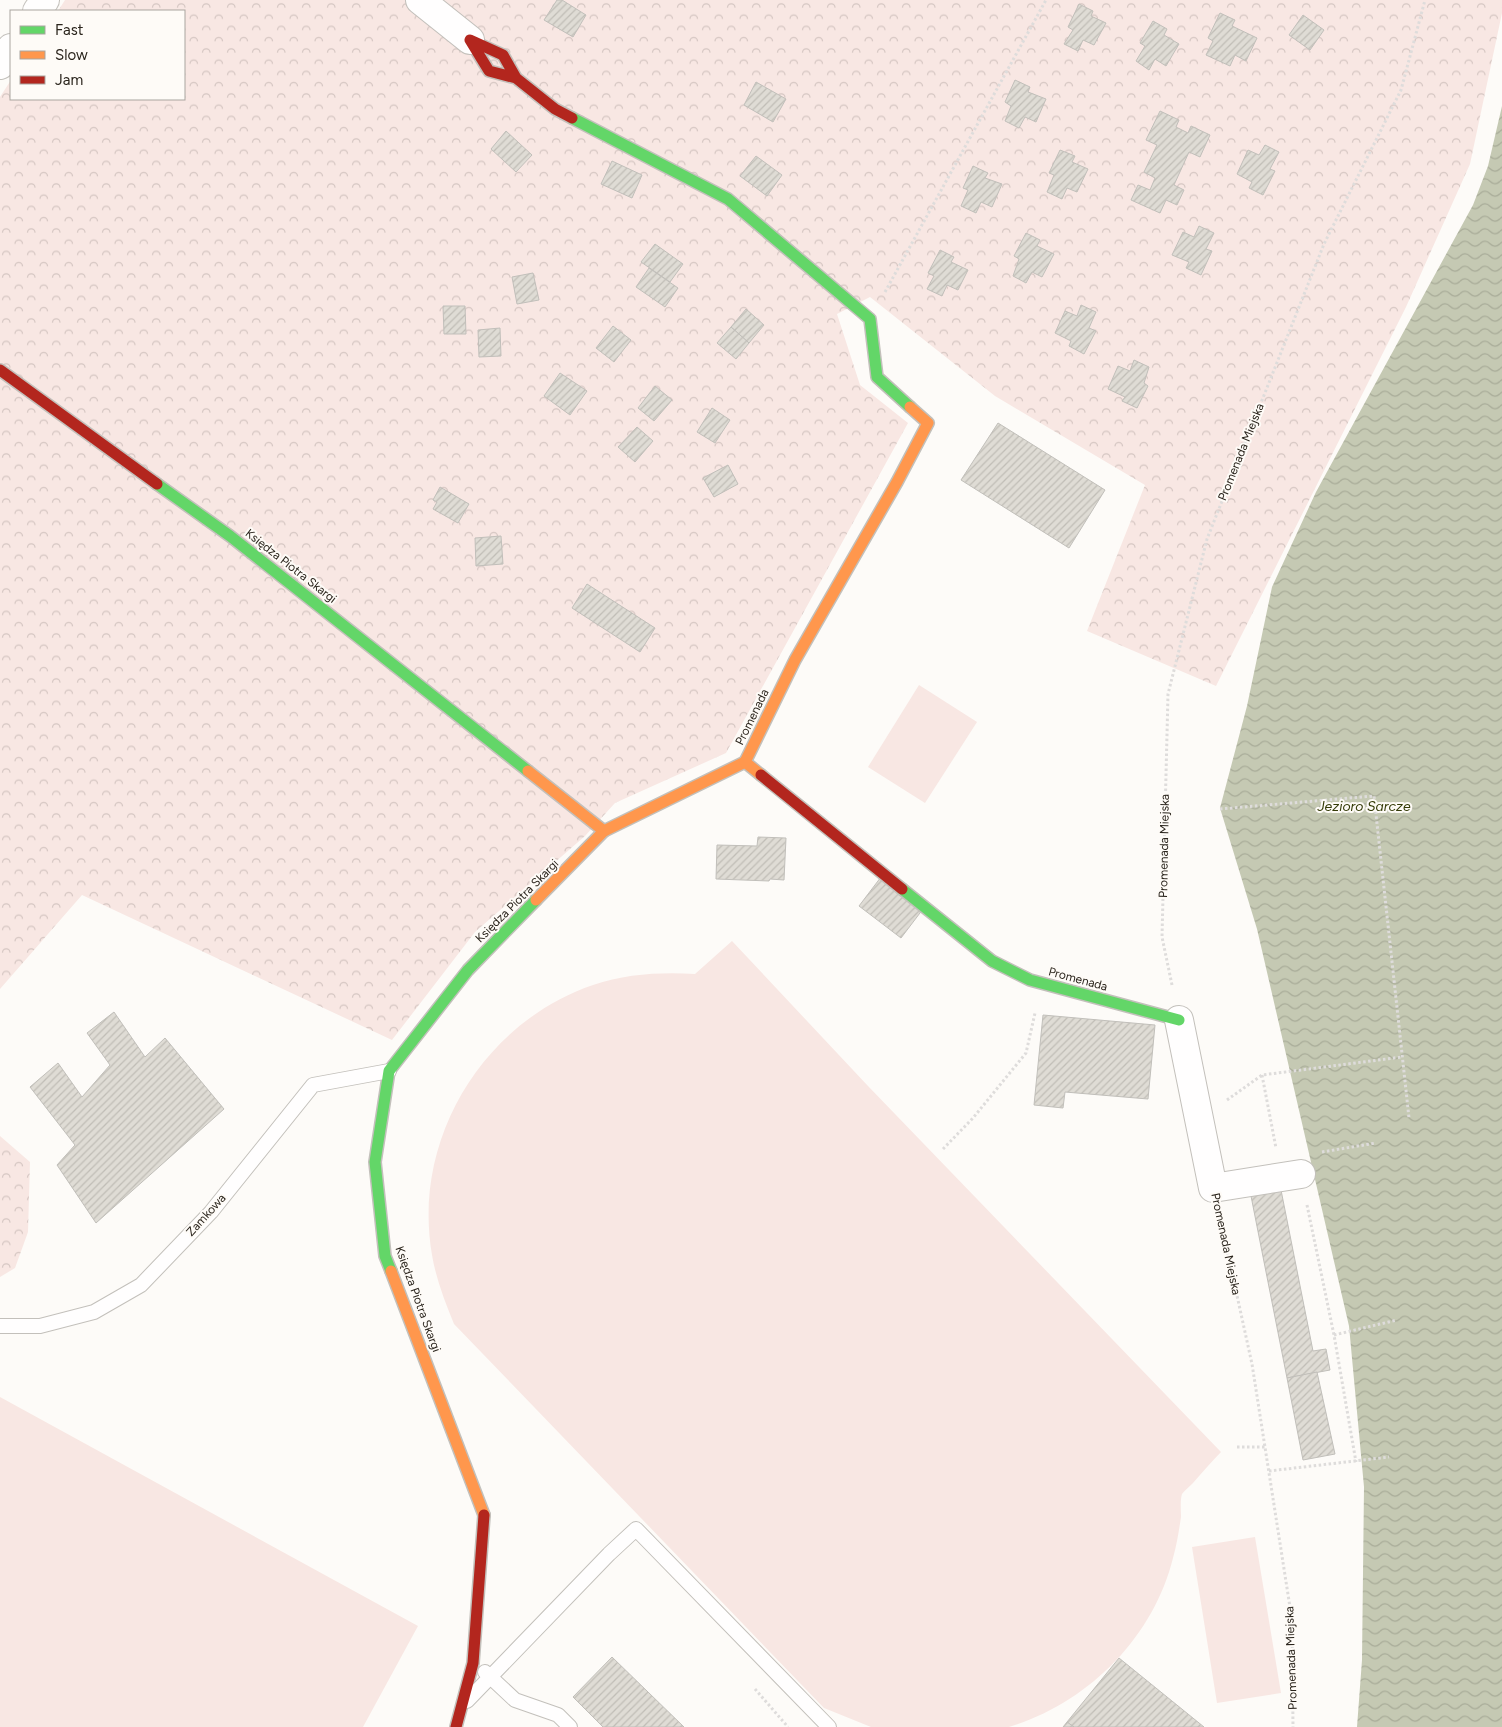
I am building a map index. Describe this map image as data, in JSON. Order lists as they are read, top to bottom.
{
  "streets": {
    "street": ["Promenada Miejska", "Księdza Piotra Skargi", "Promenada"],
    "lane": ["Zamkowa"]
  },
  "crossings": [
    ["Promenada Miejska", "Promenada"],
    ["Księdza Piotra Skargi", "Promenada"],
    ["Księdza Piotra Skargi", "Zamkowa"]
  ],
  "water": ["Jezioro Sarcze"],
  "legend": ["Fast", "Slow", "Jam"]
}
